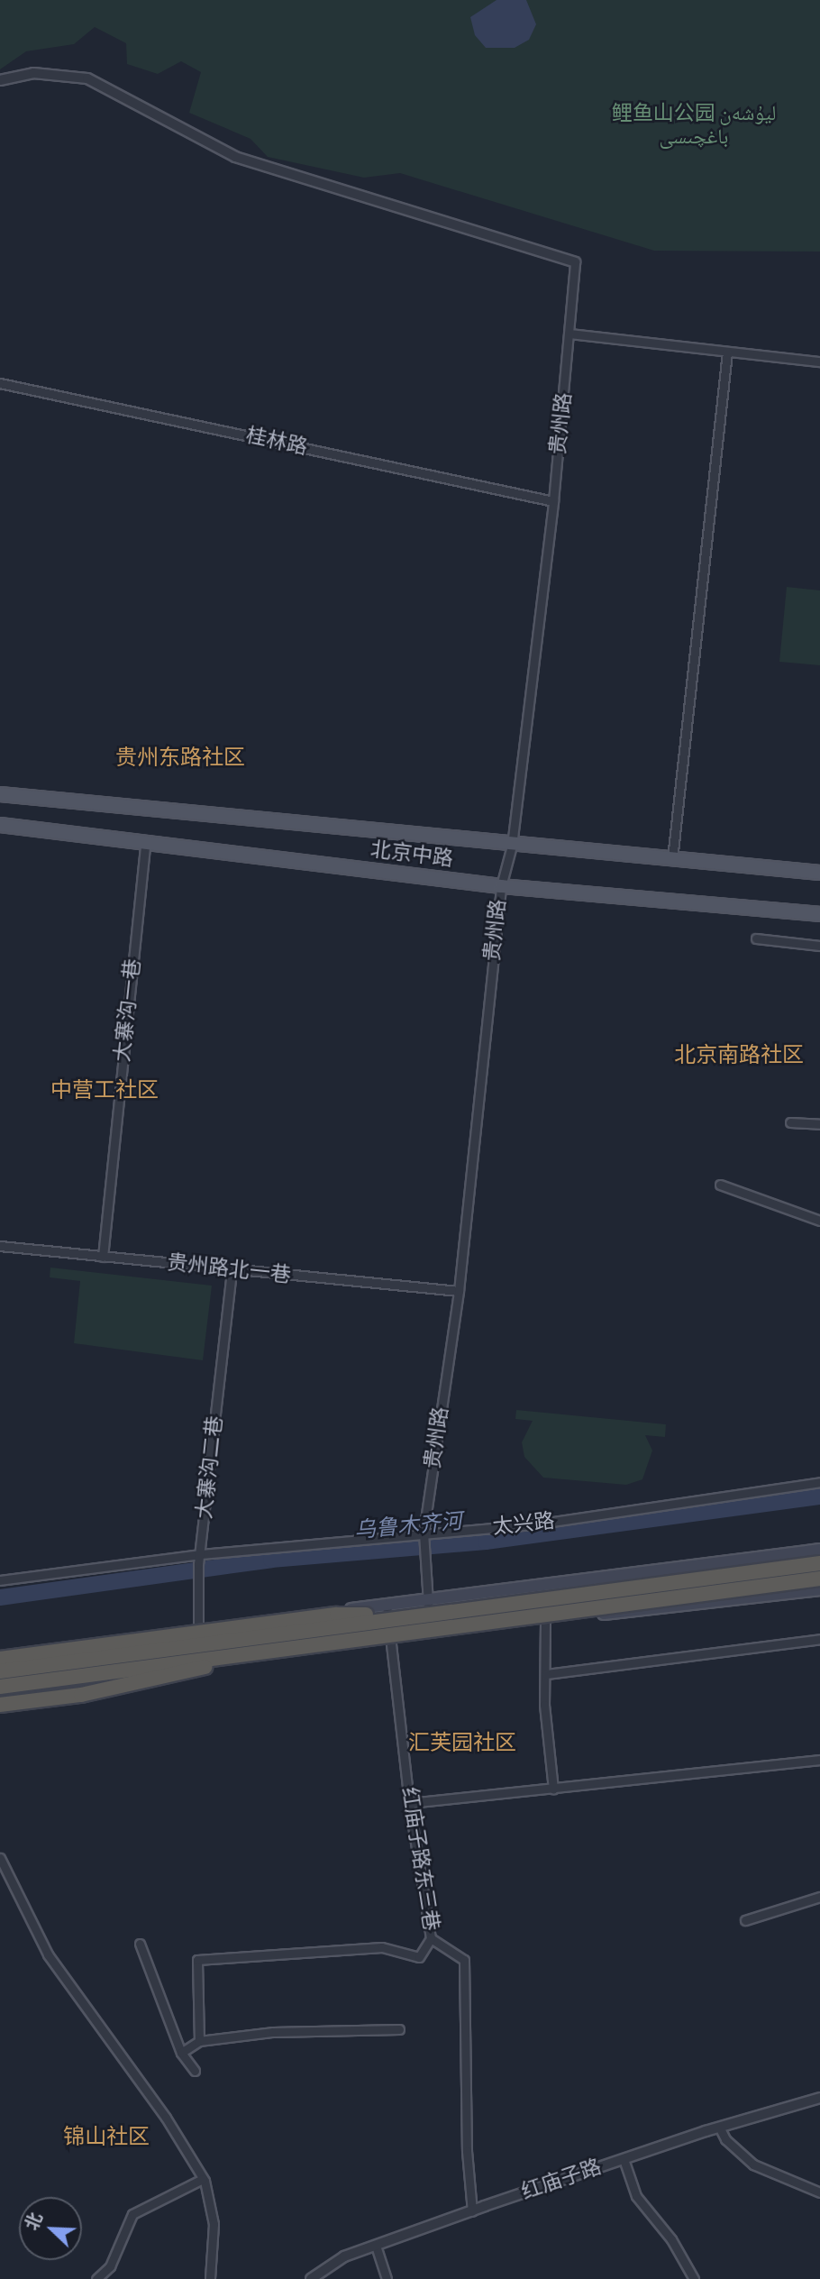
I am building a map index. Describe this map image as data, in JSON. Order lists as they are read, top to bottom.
{
  "streets": {
    "main road": ["北京中路"],
    "street": [
      "贵州路",
      "桂林路",
      "大寨沟一巷",
      "贵州路北一巷",
      "大寨沟二巷",
      "太兴路",
      "红庙子路东三巷",
      "红庙子路"
    ]
  },
  "crossings": [
    ["贵州路", "桂林路"],
    ["贵州路", "北京中路"],
    ["贵州路", "贵州路北一巷"],
    ["贵州路", "太兴路"],
    ["北京中路", "大寨沟一巷"],
    ["大寨沟一巷", "贵州路北一巷"],
    ["贵州路北一巷", "大寨沟二巷"],
    ["大寨沟二巷", "太兴路"],
    ["红庙子路东三巷", "红庙子路"]
  ],
  "districts": [
    "贵州东路社区",
    "北京南路社区",
    "中营工社区",
    "汇芙园社区",
    "锦山社区"
  ],
  "water": ["乌鲁木齐河"],
  "parks": ["鲤鱼山公园 ليۇشەن باغچىسى"],
  "north": "top left"
}
